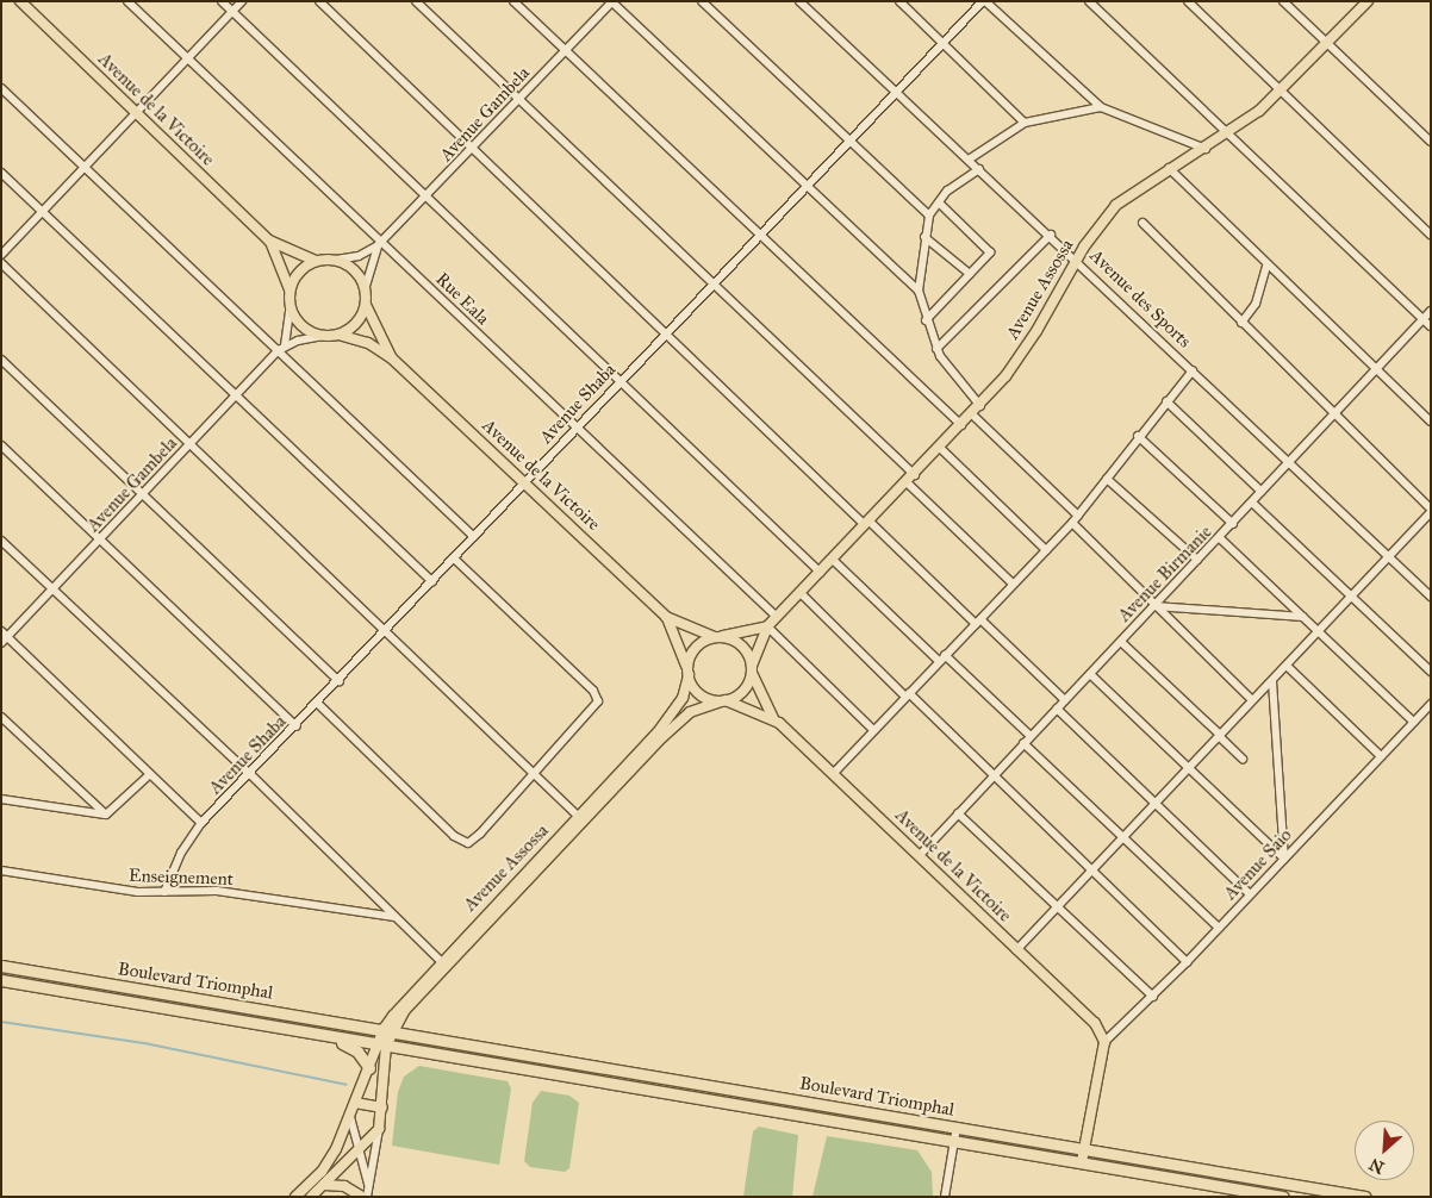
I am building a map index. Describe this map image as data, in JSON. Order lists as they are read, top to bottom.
{
  "streets": {
    "highway": ["Boulevard Triomphal"],
    "main road": ["Avenue de la Victoire", "Avenue Assossa"],
    "street": [
      "Avenue Gambela",
      "Rue Eala",
      "Avenue des Sports",
      "Avenue Shaba",
      "Avenue Birmanie",
      "Avenue Saio",
      "Enseignement"
    ]
  },
  "crossings": [
    ["Avenue de la Victoire", "Avenue Shaba"],
    ["Avenue de la Victoire", "Avenue Birmanie"],
    ["Avenue de la Victoire", "Avenue Saio"],
    ["Avenue Gambela", "Rue Eala"],
    ["Avenue Assossa", "Rue Eala"],
    ["Avenue Assossa", "Avenue des Sports"],
    ["Avenue Assossa", "Boulevard Triomphal"],
    ["Rue Eala", "Avenue Shaba"],
    ["Avenue des Sports", "Avenue Shaba"],
    ["Avenue des Sports", "Avenue Birmanie"],
    ["Avenue Shaba", "Enseignement"]
  ],
  "north": "bottom left"
}
